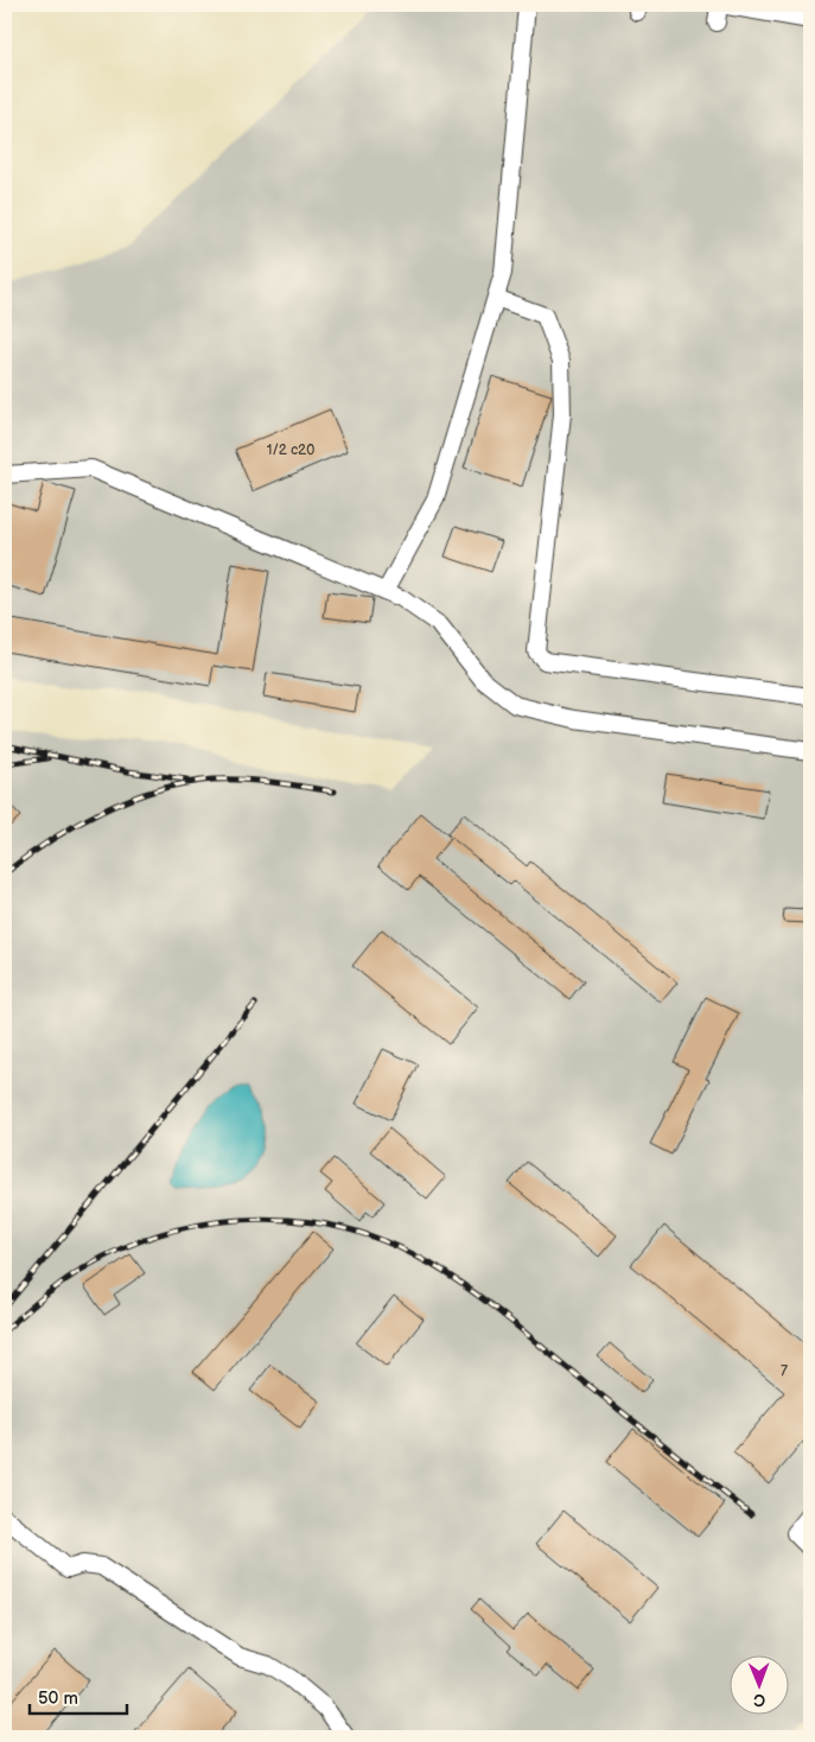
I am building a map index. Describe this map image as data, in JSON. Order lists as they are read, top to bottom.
{
  "house_numbers": ["1/2 с20", "7"],
  "scale_bar": "50 m",
  "north": "bottom"
}
